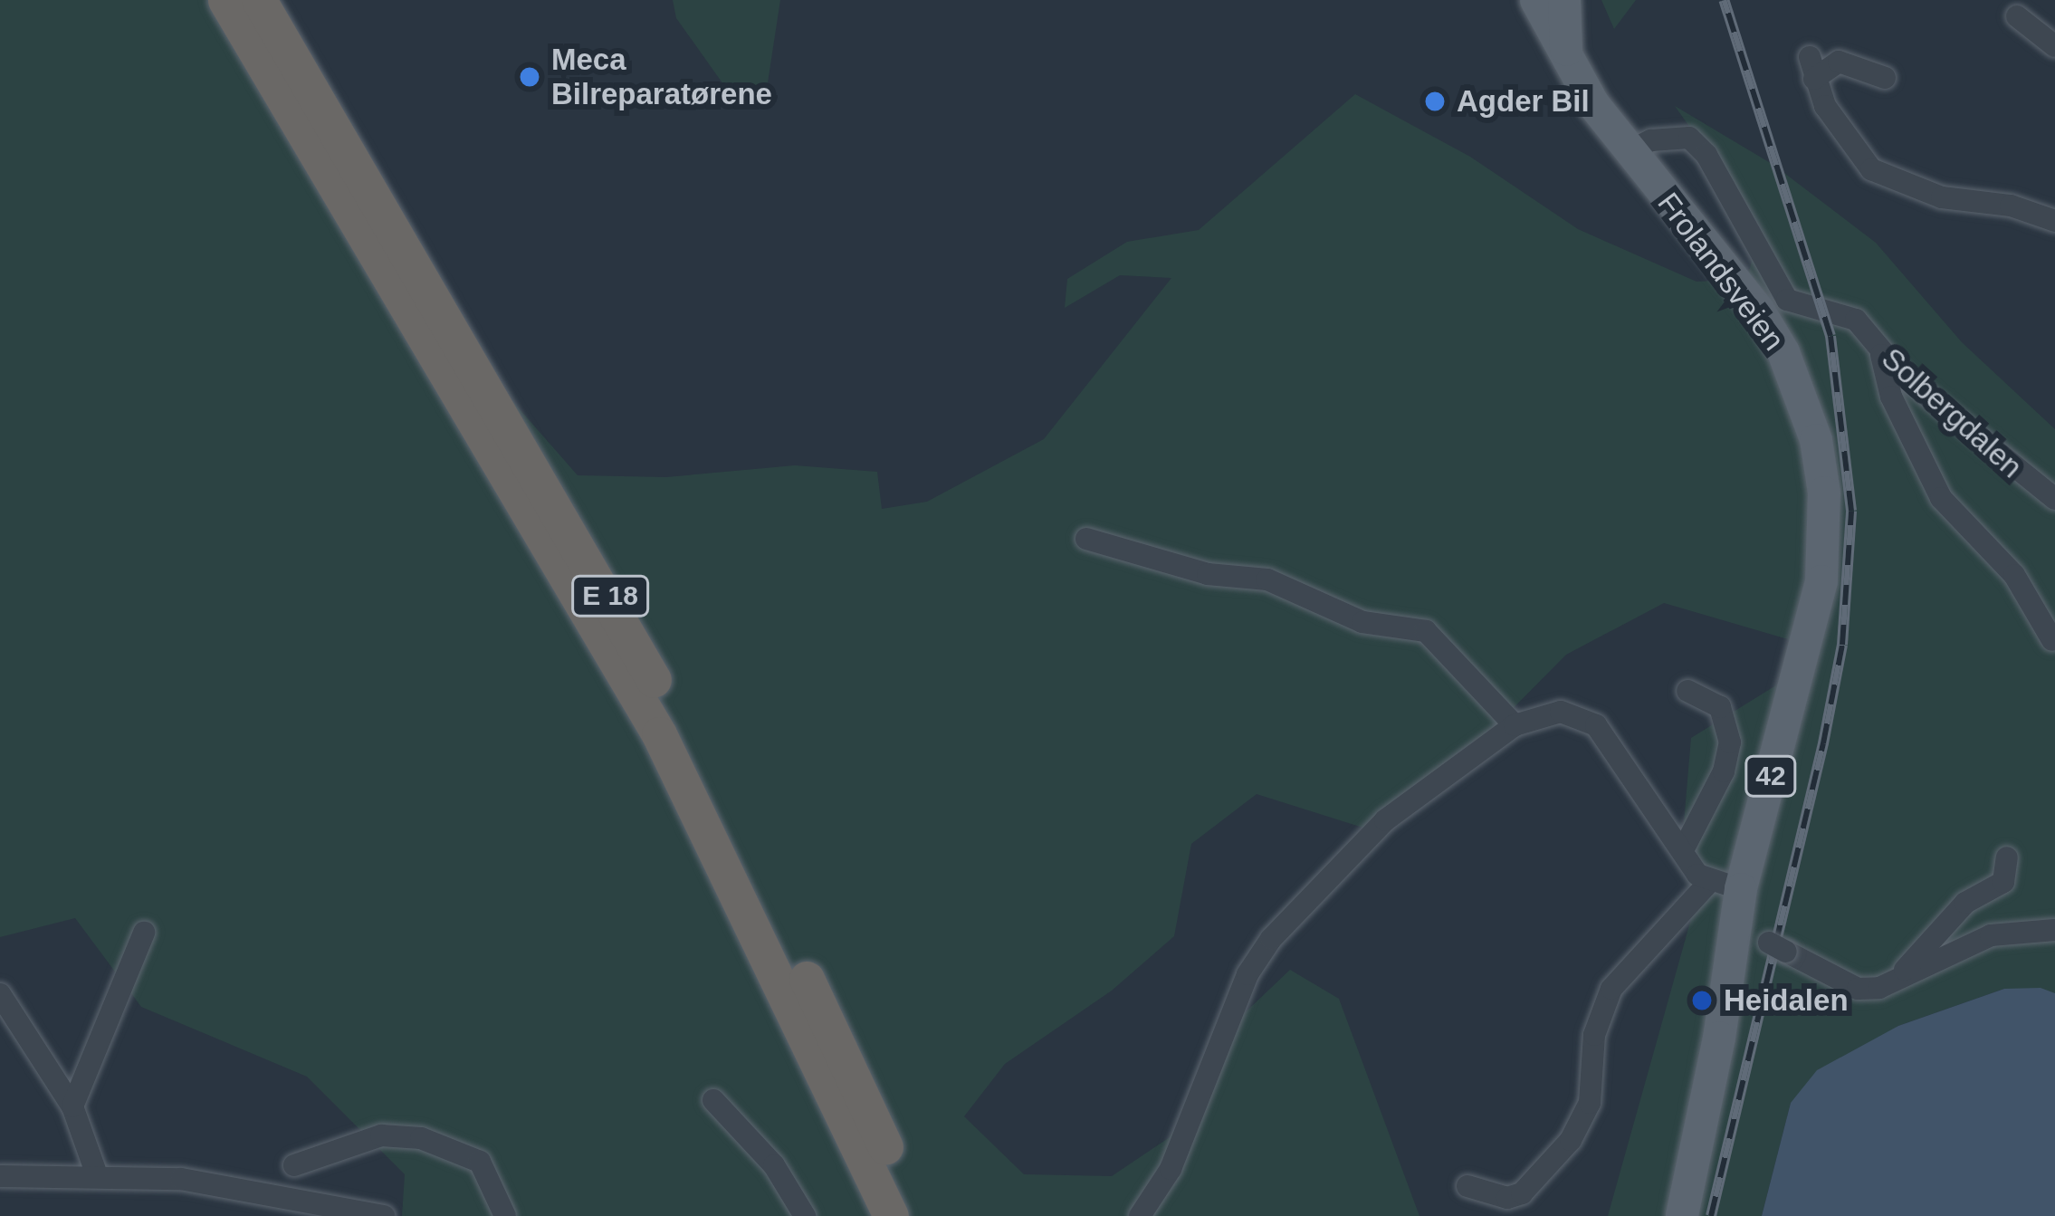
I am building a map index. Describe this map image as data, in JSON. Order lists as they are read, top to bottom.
{
  "streets": {
    "highway": ["E 18"],
    "main road": ["Frolandsveien", "42"],
    "street": ["Solbergdalen"]
  },
  "crossings": [
    ["Frolandsveien", "Solbergdalen"]
  ],
  "places": ["Meca Bilreparatørene", "Agder Bil", "Heidalen"]
}
